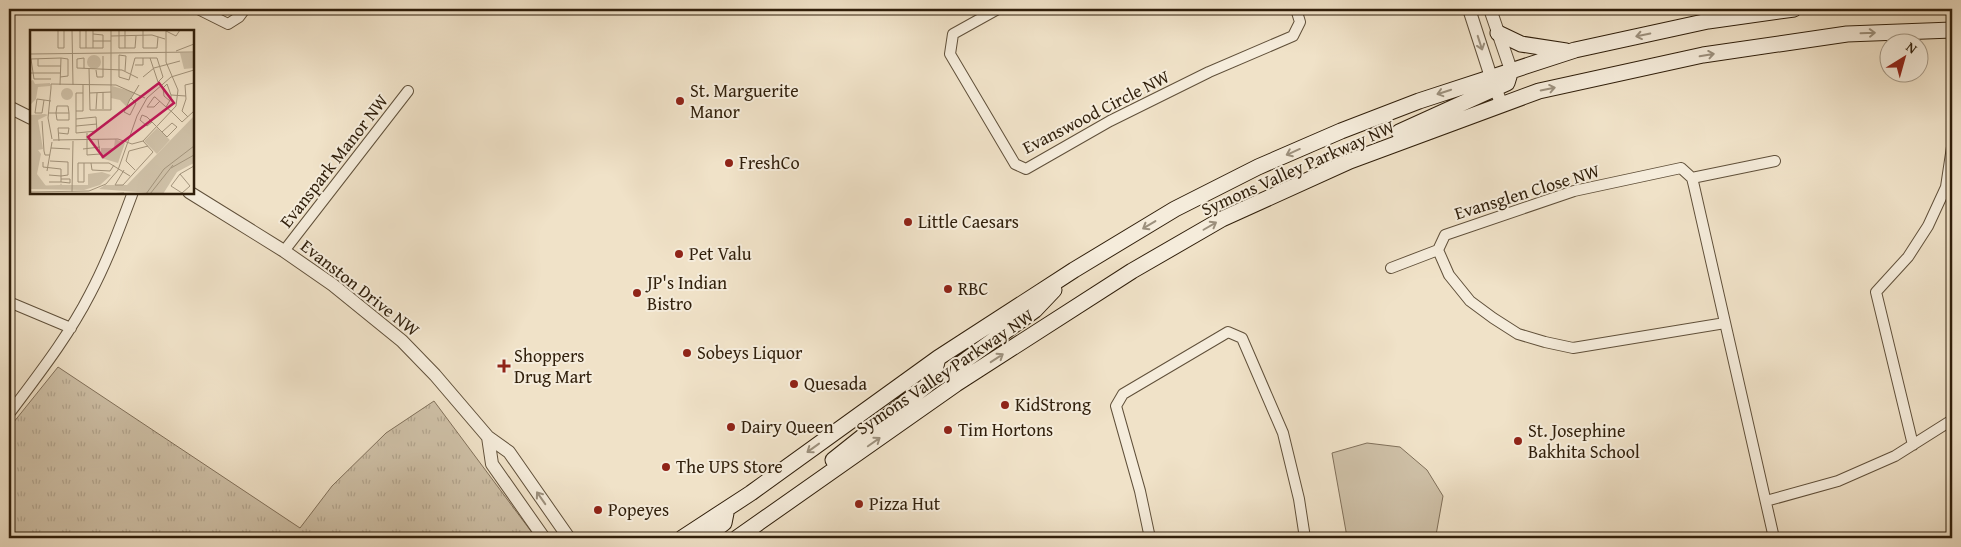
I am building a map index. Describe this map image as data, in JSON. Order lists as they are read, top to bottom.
{
  "streets": {
    "main road": ["Symons Valley Parkway NW"],
    "street": [
      "Evanswood Circle NW",
      "Evanspark Manor NW",
      "Evansglen Close NW",
      "Evanston Drive NW"
    ]
  },
  "crossings": [
    ["Evanspark Manor NW", "Evanston Drive NW"]
  ],
  "places": {
    "other": [
      "St. Marguerite Manor",
      "FreshCo",
      "Little Caesars",
      "Pet Valu",
      "RBC",
      "JP's Indian Bistro",
      "Sobeys Liquor",
      "Quesada",
      "KidStrong",
      "Dairy Queen",
      "Tim Hortons",
      "St. Josephine Bakhita School",
      "The UPS Store",
      "Pizza Hut",
      "Popeyes"
    ],
    "health": ["Shoppers Drug Mart"]
  },
  "north": "top right"
}
